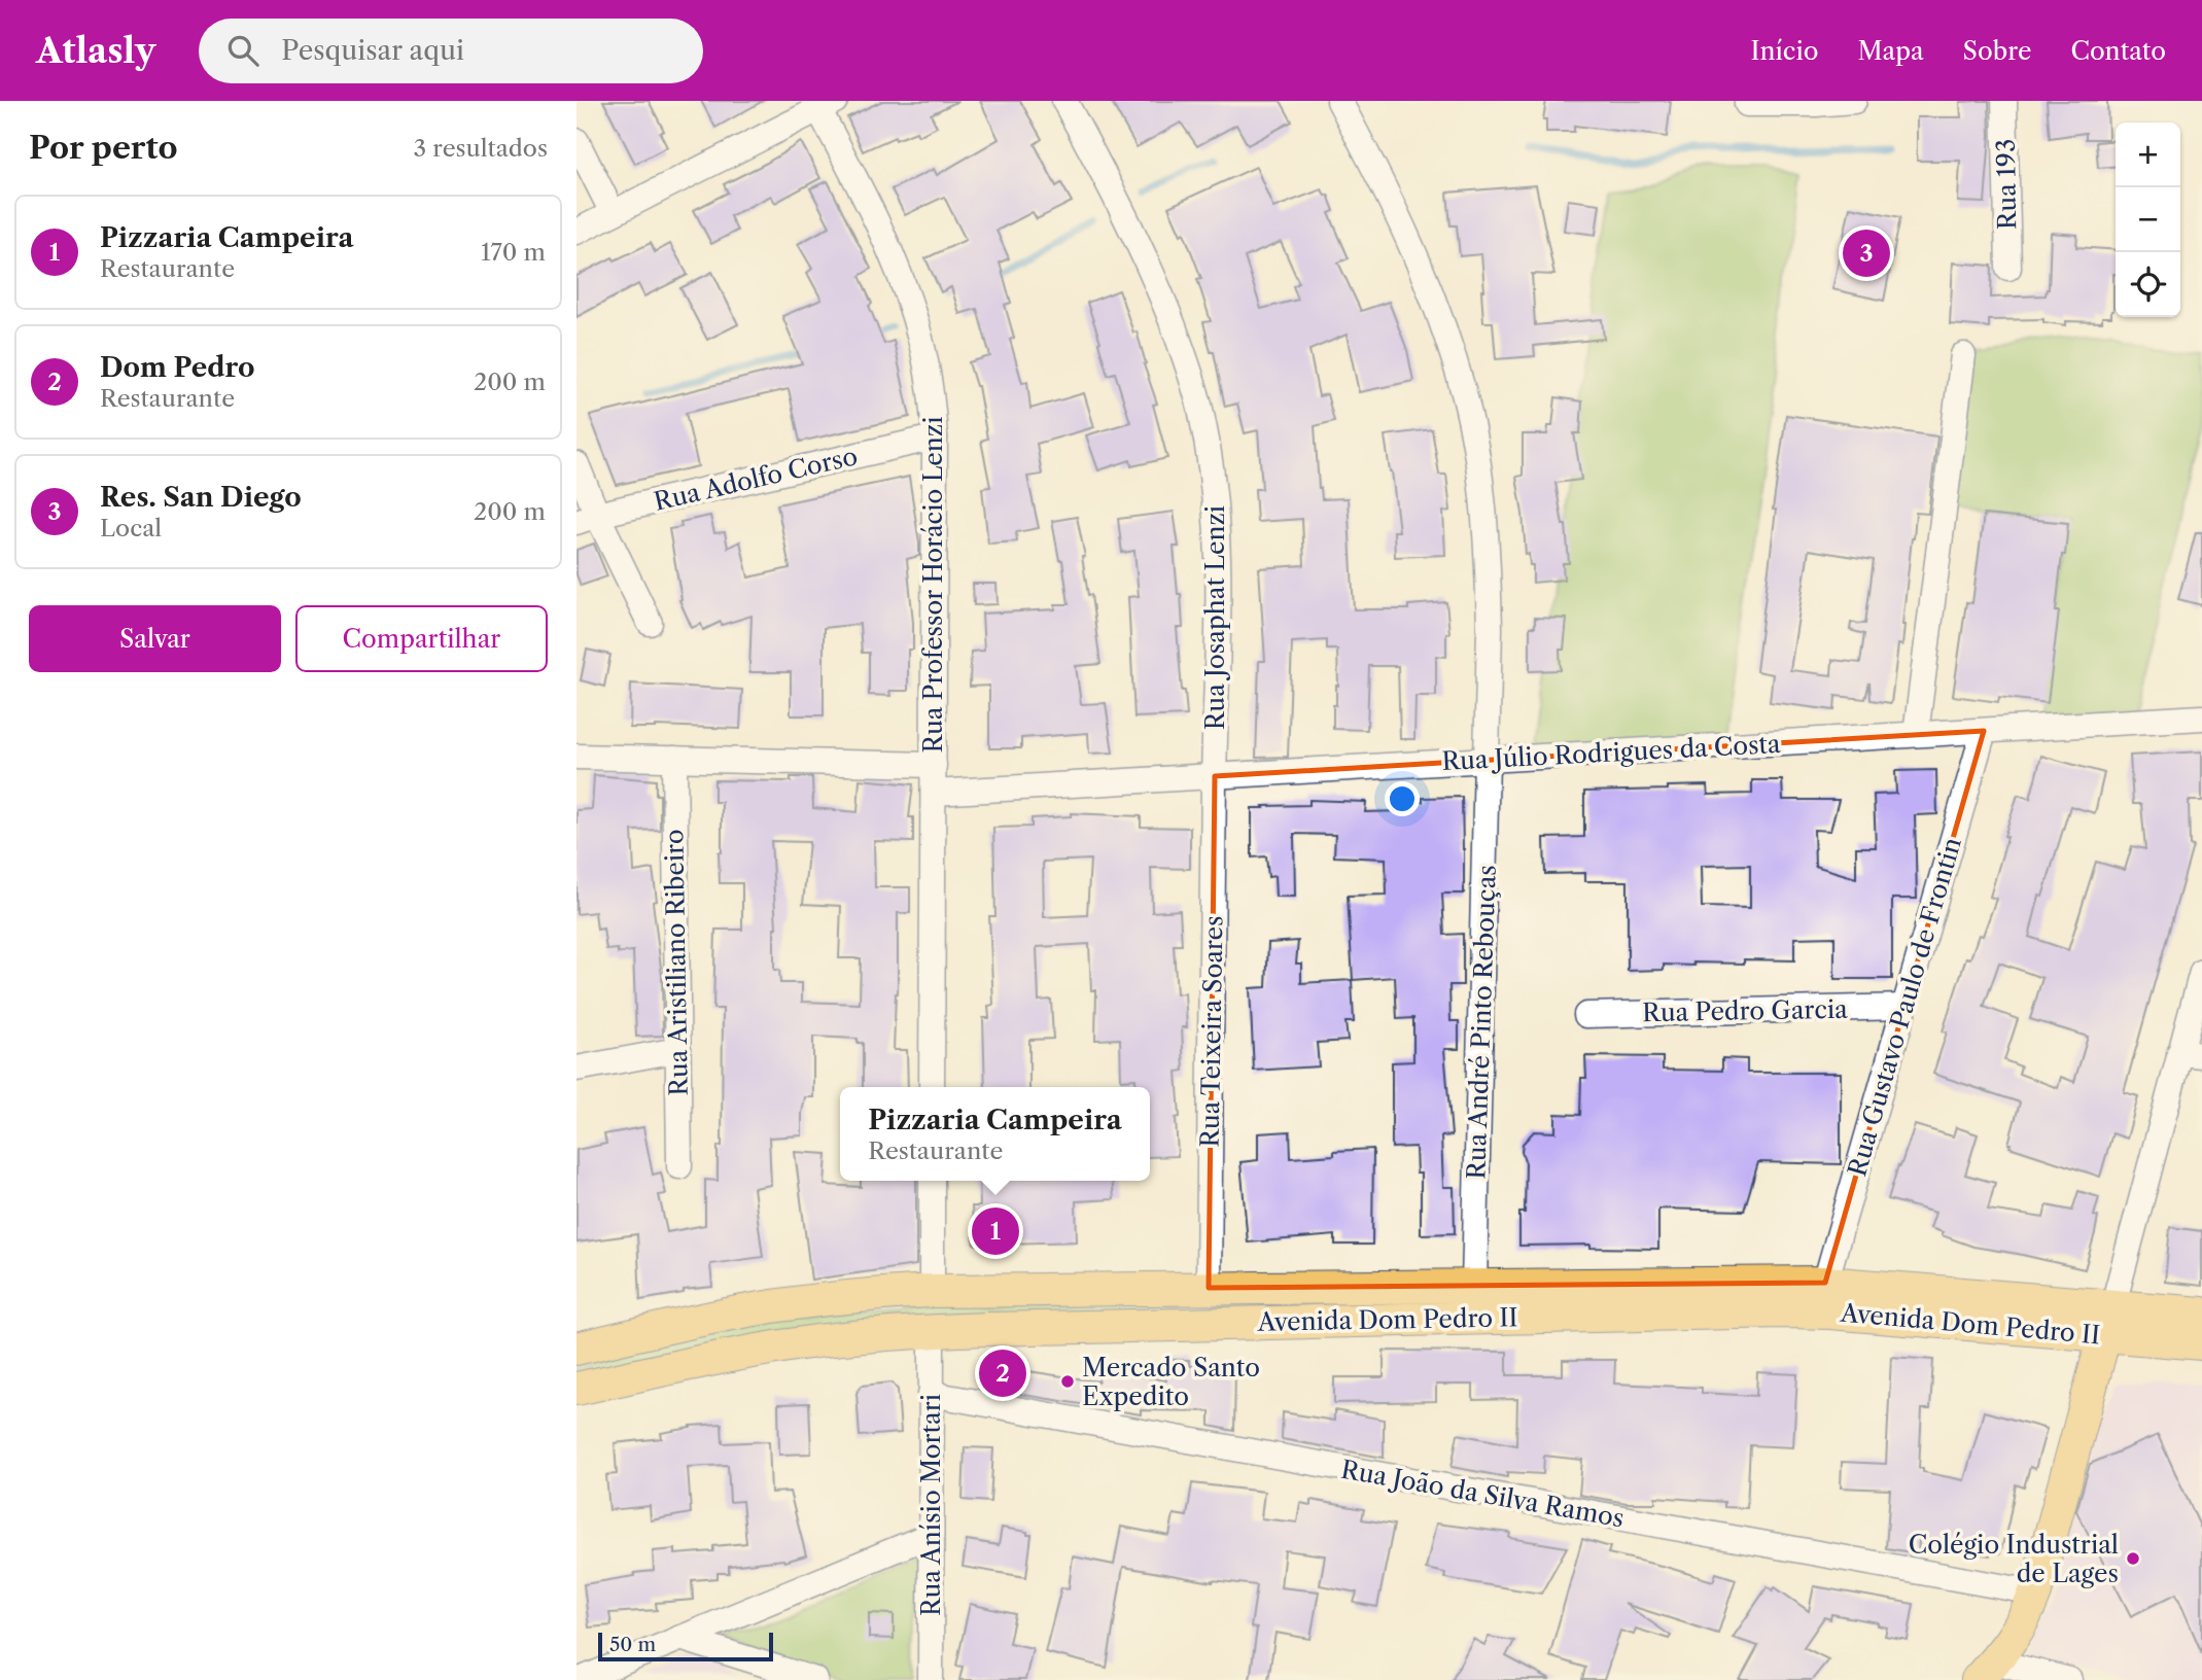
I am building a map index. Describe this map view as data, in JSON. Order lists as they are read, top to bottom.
{
  "streets": {
    "main road": ["Avenida Dom Pedro II"],
    "street": [
      "Rua 193",
      "Rua Adolfo Corso",
      "Rua Professor Horácio Lenzi",
      "Rua Josaphat Lenzi",
      "Rua Júlio Rodrigues da Costa",
      "Rua Aristiliano Ribeiro",
      "Rua Gustavo Paulo de Frontin",
      "Rua Pedro Garcia",
      "Rua André Pinto Rebouças",
      "Rua Teixeira Soares",
      "Rua João da Silva Ramos",
      "Rua Anísio Mortari"
    ]
  },
  "crossings": [
    ["Rua Adolfo Corso", "Rua Professor Horácio Lenzi"],
    ["Rua Professor Horácio Lenzi", "Rua Júlio Rodrigues da Costa"],
    ["Rua Josaphat Lenzi", "Rua Júlio Rodrigues da Costa"],
    ["Rua Josaphat Lenzi", "Rua Teixeira Soares"],
    ["Rua Júlio Rodrigues da Costa", "Rua Gustavo Paulo de Frontin"],
    ["Rua Júlio Rodrigues da Costa", "Rua André Pinto Rebouças"],
    ["Rua Júlio Rodrigues da Costa", "Rua Teixeira Soares"],
    ["Rua Gustavo Paulo de Frontin", "Rua Pedro Garcia"],
    ["Rua Gustavo Paulo de Frontin", "Avenida Dom Pedro II"],
    ["Rua André Pinto Rebouças", "Avenida Dom Pedro II"],
    ["Rua Teixeira Soares", "Avenida Dom Pedro II"],
    ["Avenida Dom Pedro II", "Rua Anísio Mortari"],
    ["Rua João da Silva Ramos", "Rua Anísio Mortari"]
  ],
  "places": ["Mercado Santo Expedito", "Colégio Industrial de Lages"],
  "scale_bar": "50 m",
  "page": {
    "header": "Atlasly",
    "search": "Pesquisar aqui",
    "nav": [
      "Início",
      "Mapa",
      "Sobre",
      "Contato"
    ],
    "heading": ["Por perto", "3 resultados"],
    "map_buttons": ["+", "−"],
    "list": [
      {
        "mark": "1",
        "name": "Pizzaria Campeira",
        "note": "Restaurante",
        "value": "170 m"
      },
      {
        "mark": "2",
        "name": "Dom Pedro",
        "note": "Restaurante",
        "value": "200 m"
      },
      {
        "mark": "3",
        "name": "Res. San Diego",
        "note": "Local",
        "value": "200 m"
      }
    ],
    "pins": ["3", "1", "2"],
    "buttons": ["Salvar", "Compartilhar"],
    "popup": ["Pizzaria Campeira", "Restaurante"],
    "scale": "50 m"
  }
}
